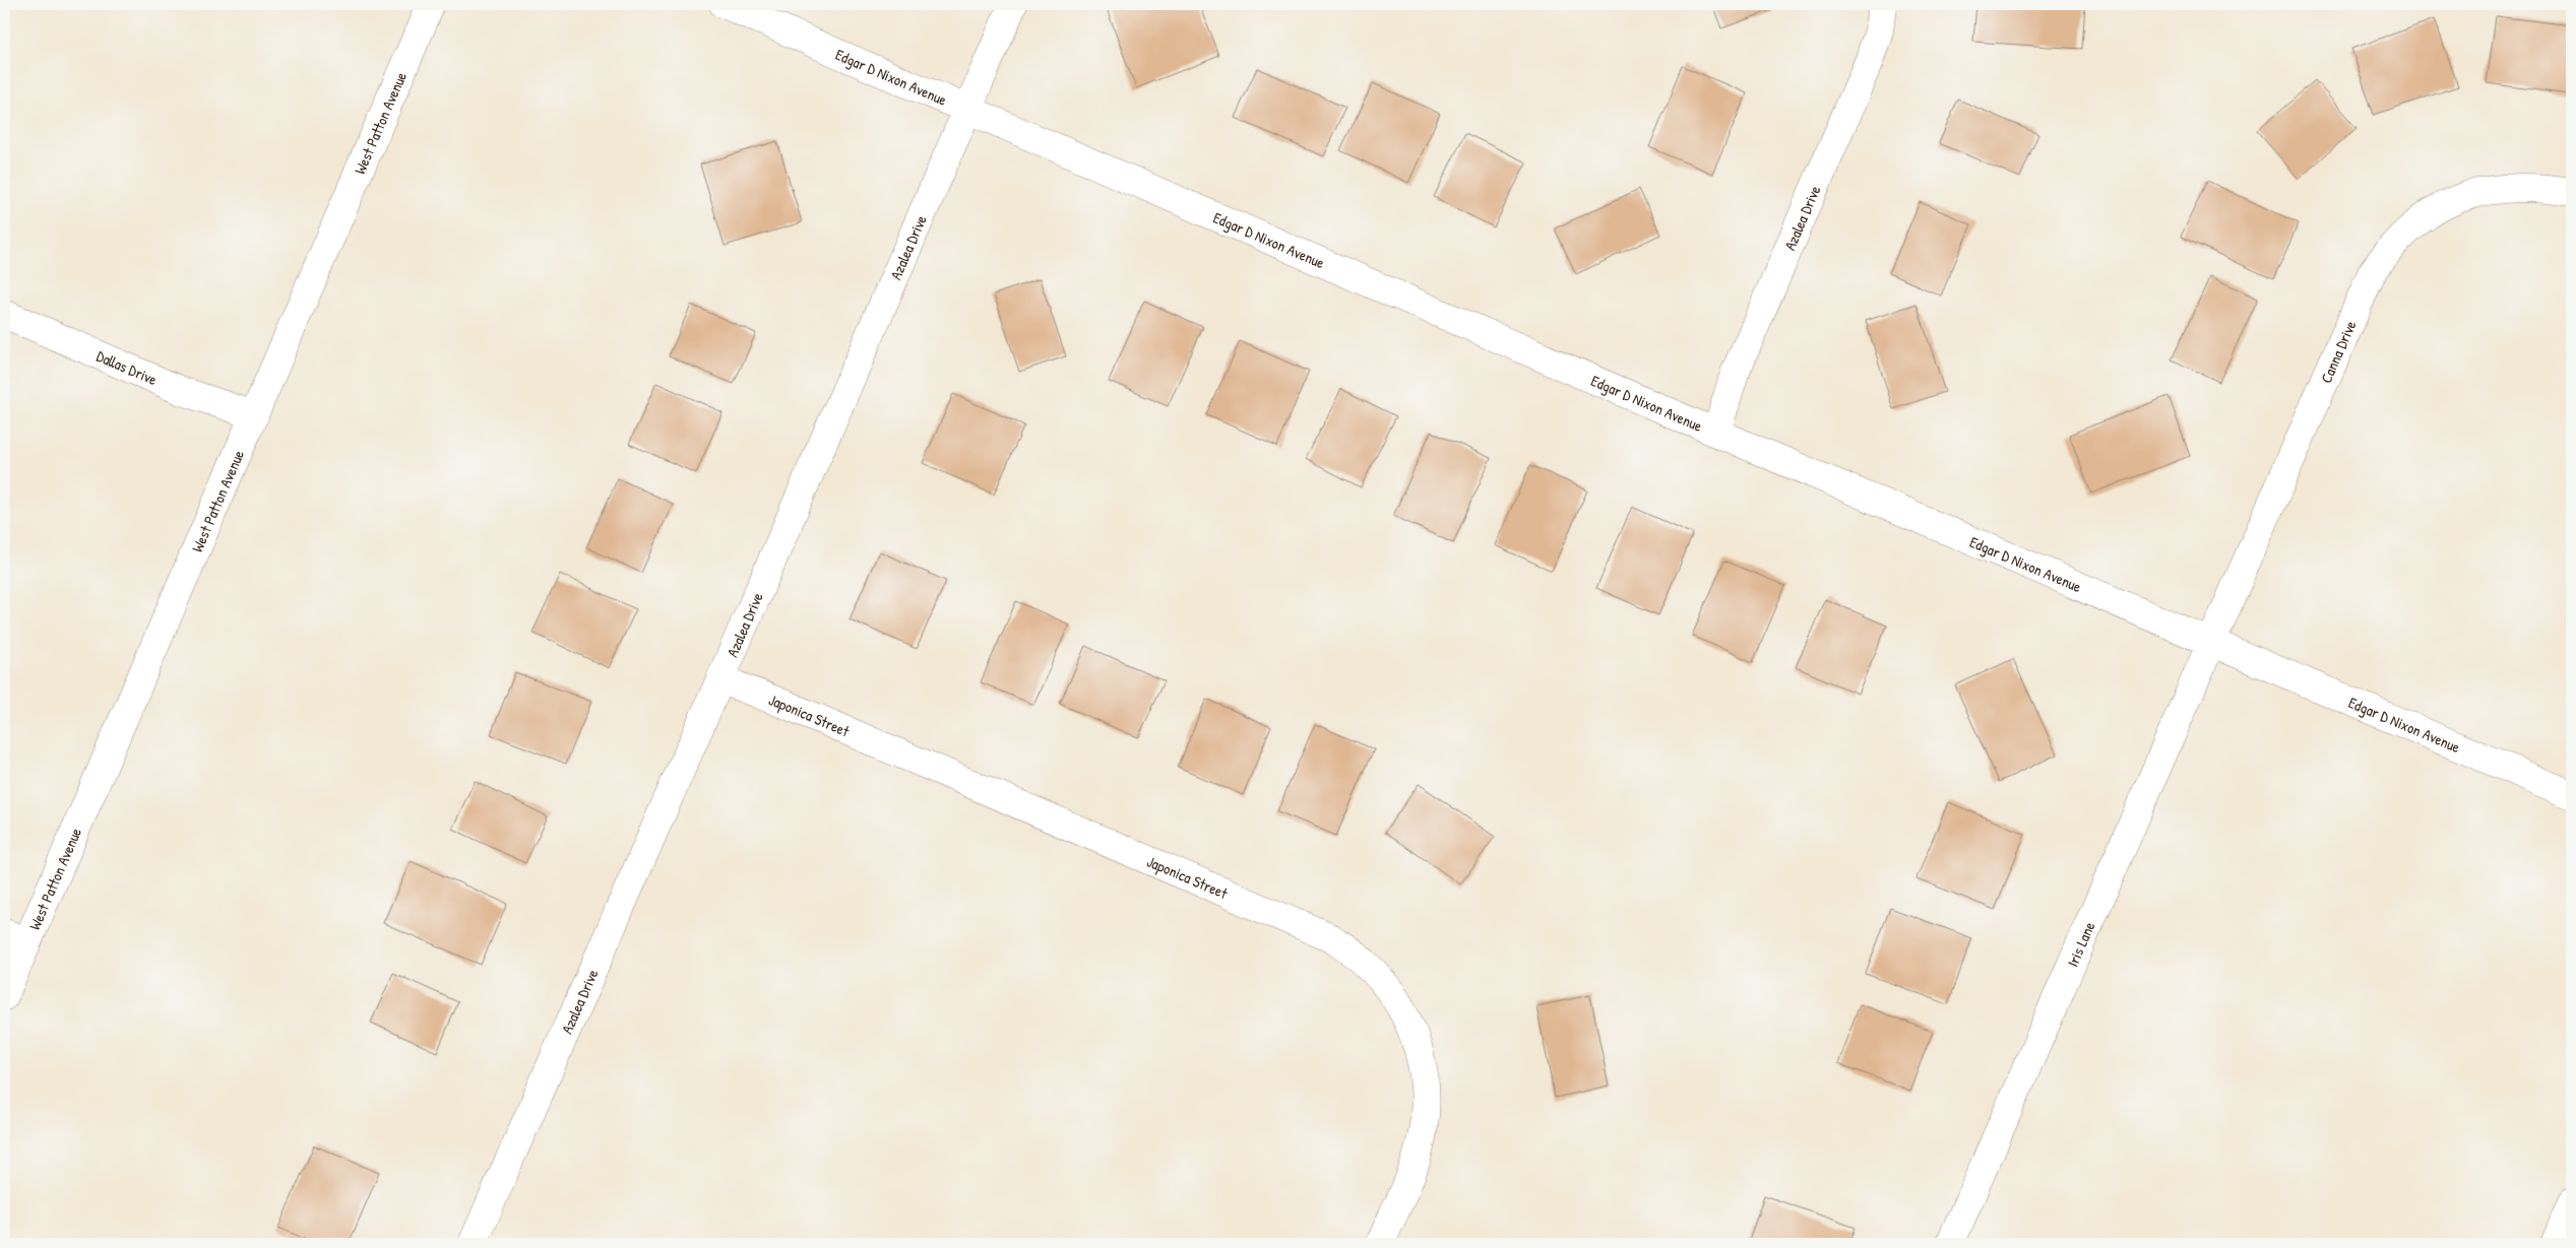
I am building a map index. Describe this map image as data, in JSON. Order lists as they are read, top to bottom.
{
  "streets": {
    "street": [
      "Edgar D Nixon Avenue",
      "West Patton Avenue",
      "Azalea Drive",
      "Canna Drive",
      "Dallas Drive",
      "Japonica Street",
      "Iris Lane"
    ]
  },
  "crossings": [
    ["Edgar D Nixon Avenue", "Azalea Drive"],
    ["Edgar D Nixon Avenue", "Canna Drive"],
    ["Edgar D Nixon Avenue", "Iris Lane"],
    ["West Patton Avenue", "Dallas Drive"],
    ["Azalea Drive", "Japonica Street"],
    ["Canna Drive", "Iris Lane"]
  ]
}
